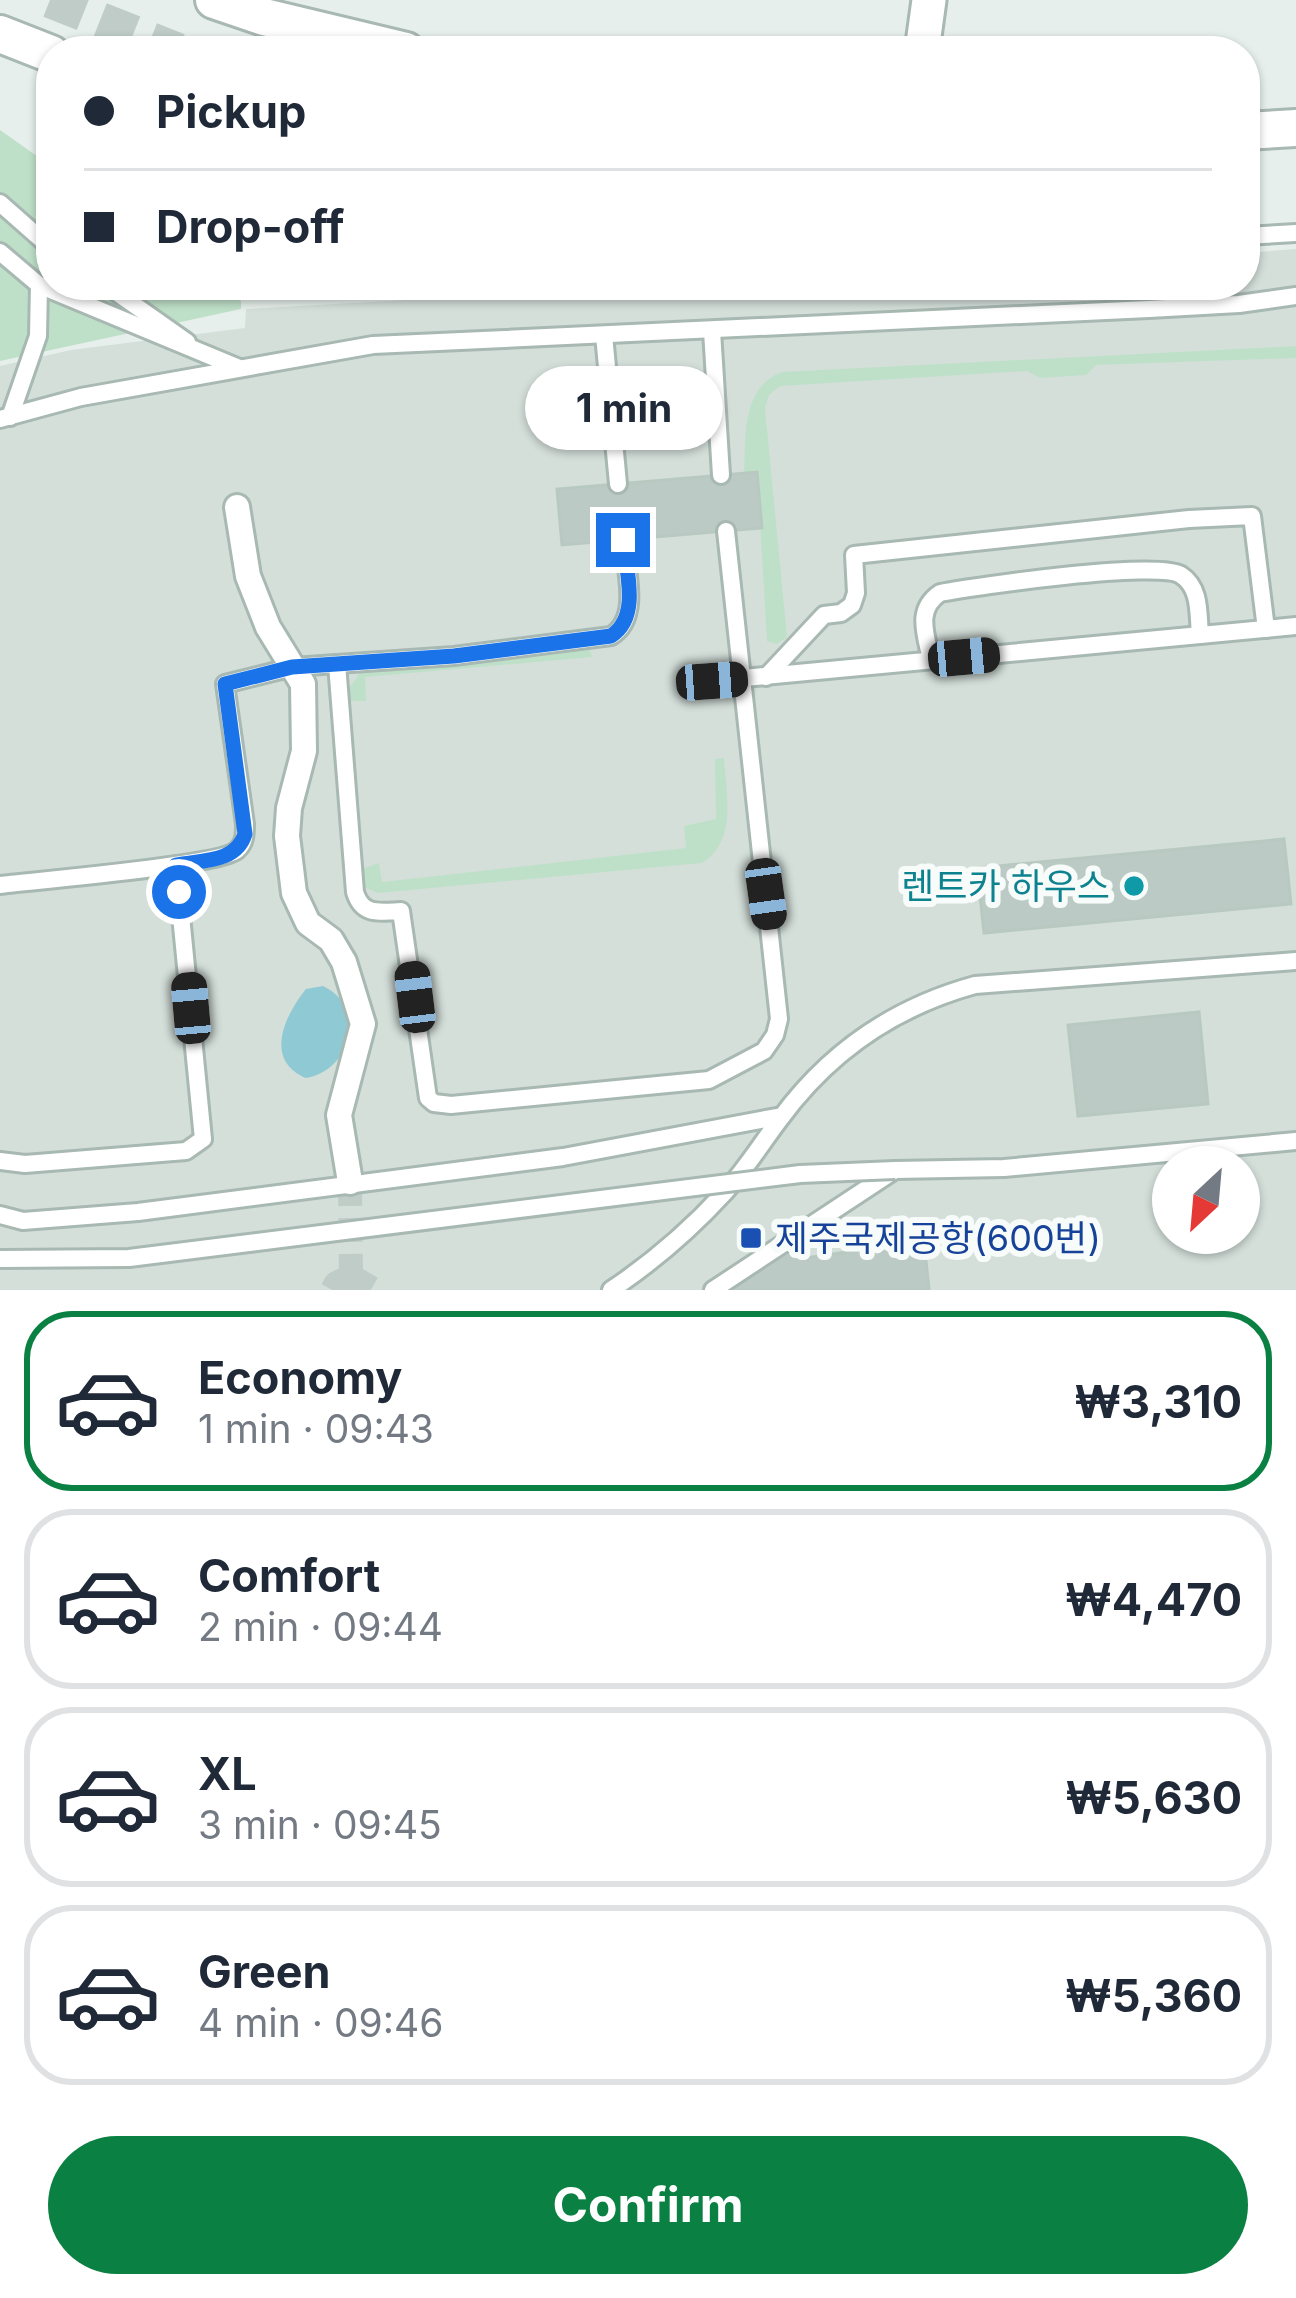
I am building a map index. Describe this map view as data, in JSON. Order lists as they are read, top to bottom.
{
  "places": {
    "other": ["렌트카 하우스"],
    "transit": ["제주국제공항(600번)"]
  },
  "north": "bottom left",
  "page": {
    "banner": ["Pickup", "Drop-off"],
    "bubble": "1 min",
    "list": [
      {
        "name": "Economy",
        "note": "1 min · 09:43",
        "value": "₩3,310"
      },
      {
        "name": "Comfort",
        "note": "2 min · 09:44",
        "value": "₩4,470"
      },
      {
        "name": "XL",
        "note": "3 min · 09:45",
        "value": "₩5,630"
      },
      {
        "name": "Green",
        "note": "4 min · 09:46",
        "value": "₩5,360"
      }
    ],
    "buttons": "Confirm"
  }
}
